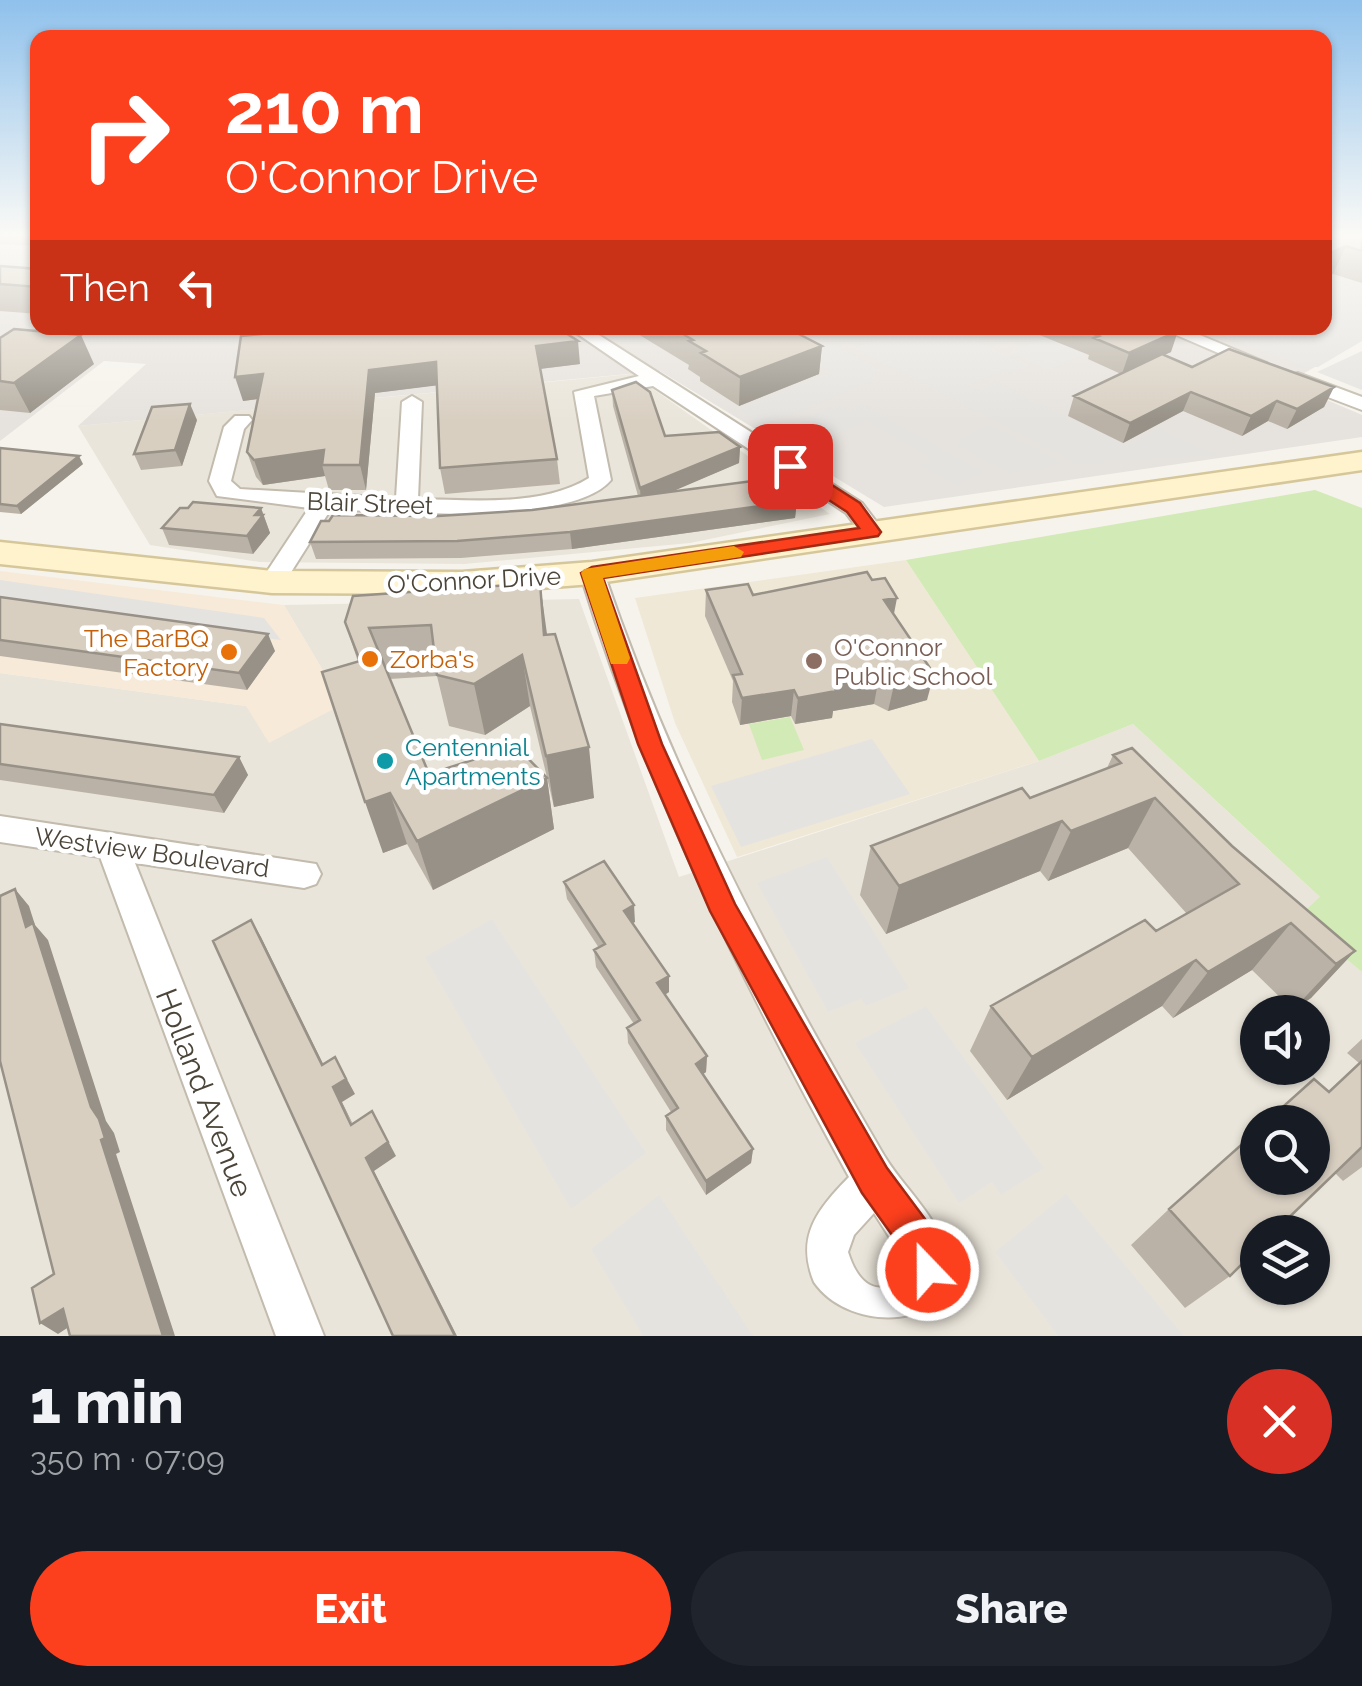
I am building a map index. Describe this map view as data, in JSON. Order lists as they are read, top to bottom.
{
  "streets": {
    "main road": ["O'Connor Drive"],
    "street": ["Blair Street", "Westview Boulevard", "Holland Avenue"]
  },
  "crossings": [
    ["Westview Boulevard", "Holland Avenue"]
  ],
  "places": [
    "The BarBQ Factory",
    "Zorba's",
    "O'Connor Public School",
    "Centennial Apartments"
  ],
  "page": {
    "turn": ["210 m", "O'Connor Drive"],
    "then": "Then",
    "heading": ["1 min", "350 m · 07:09"],
    "buttons": ["Exit", "Share"]
  }
}
